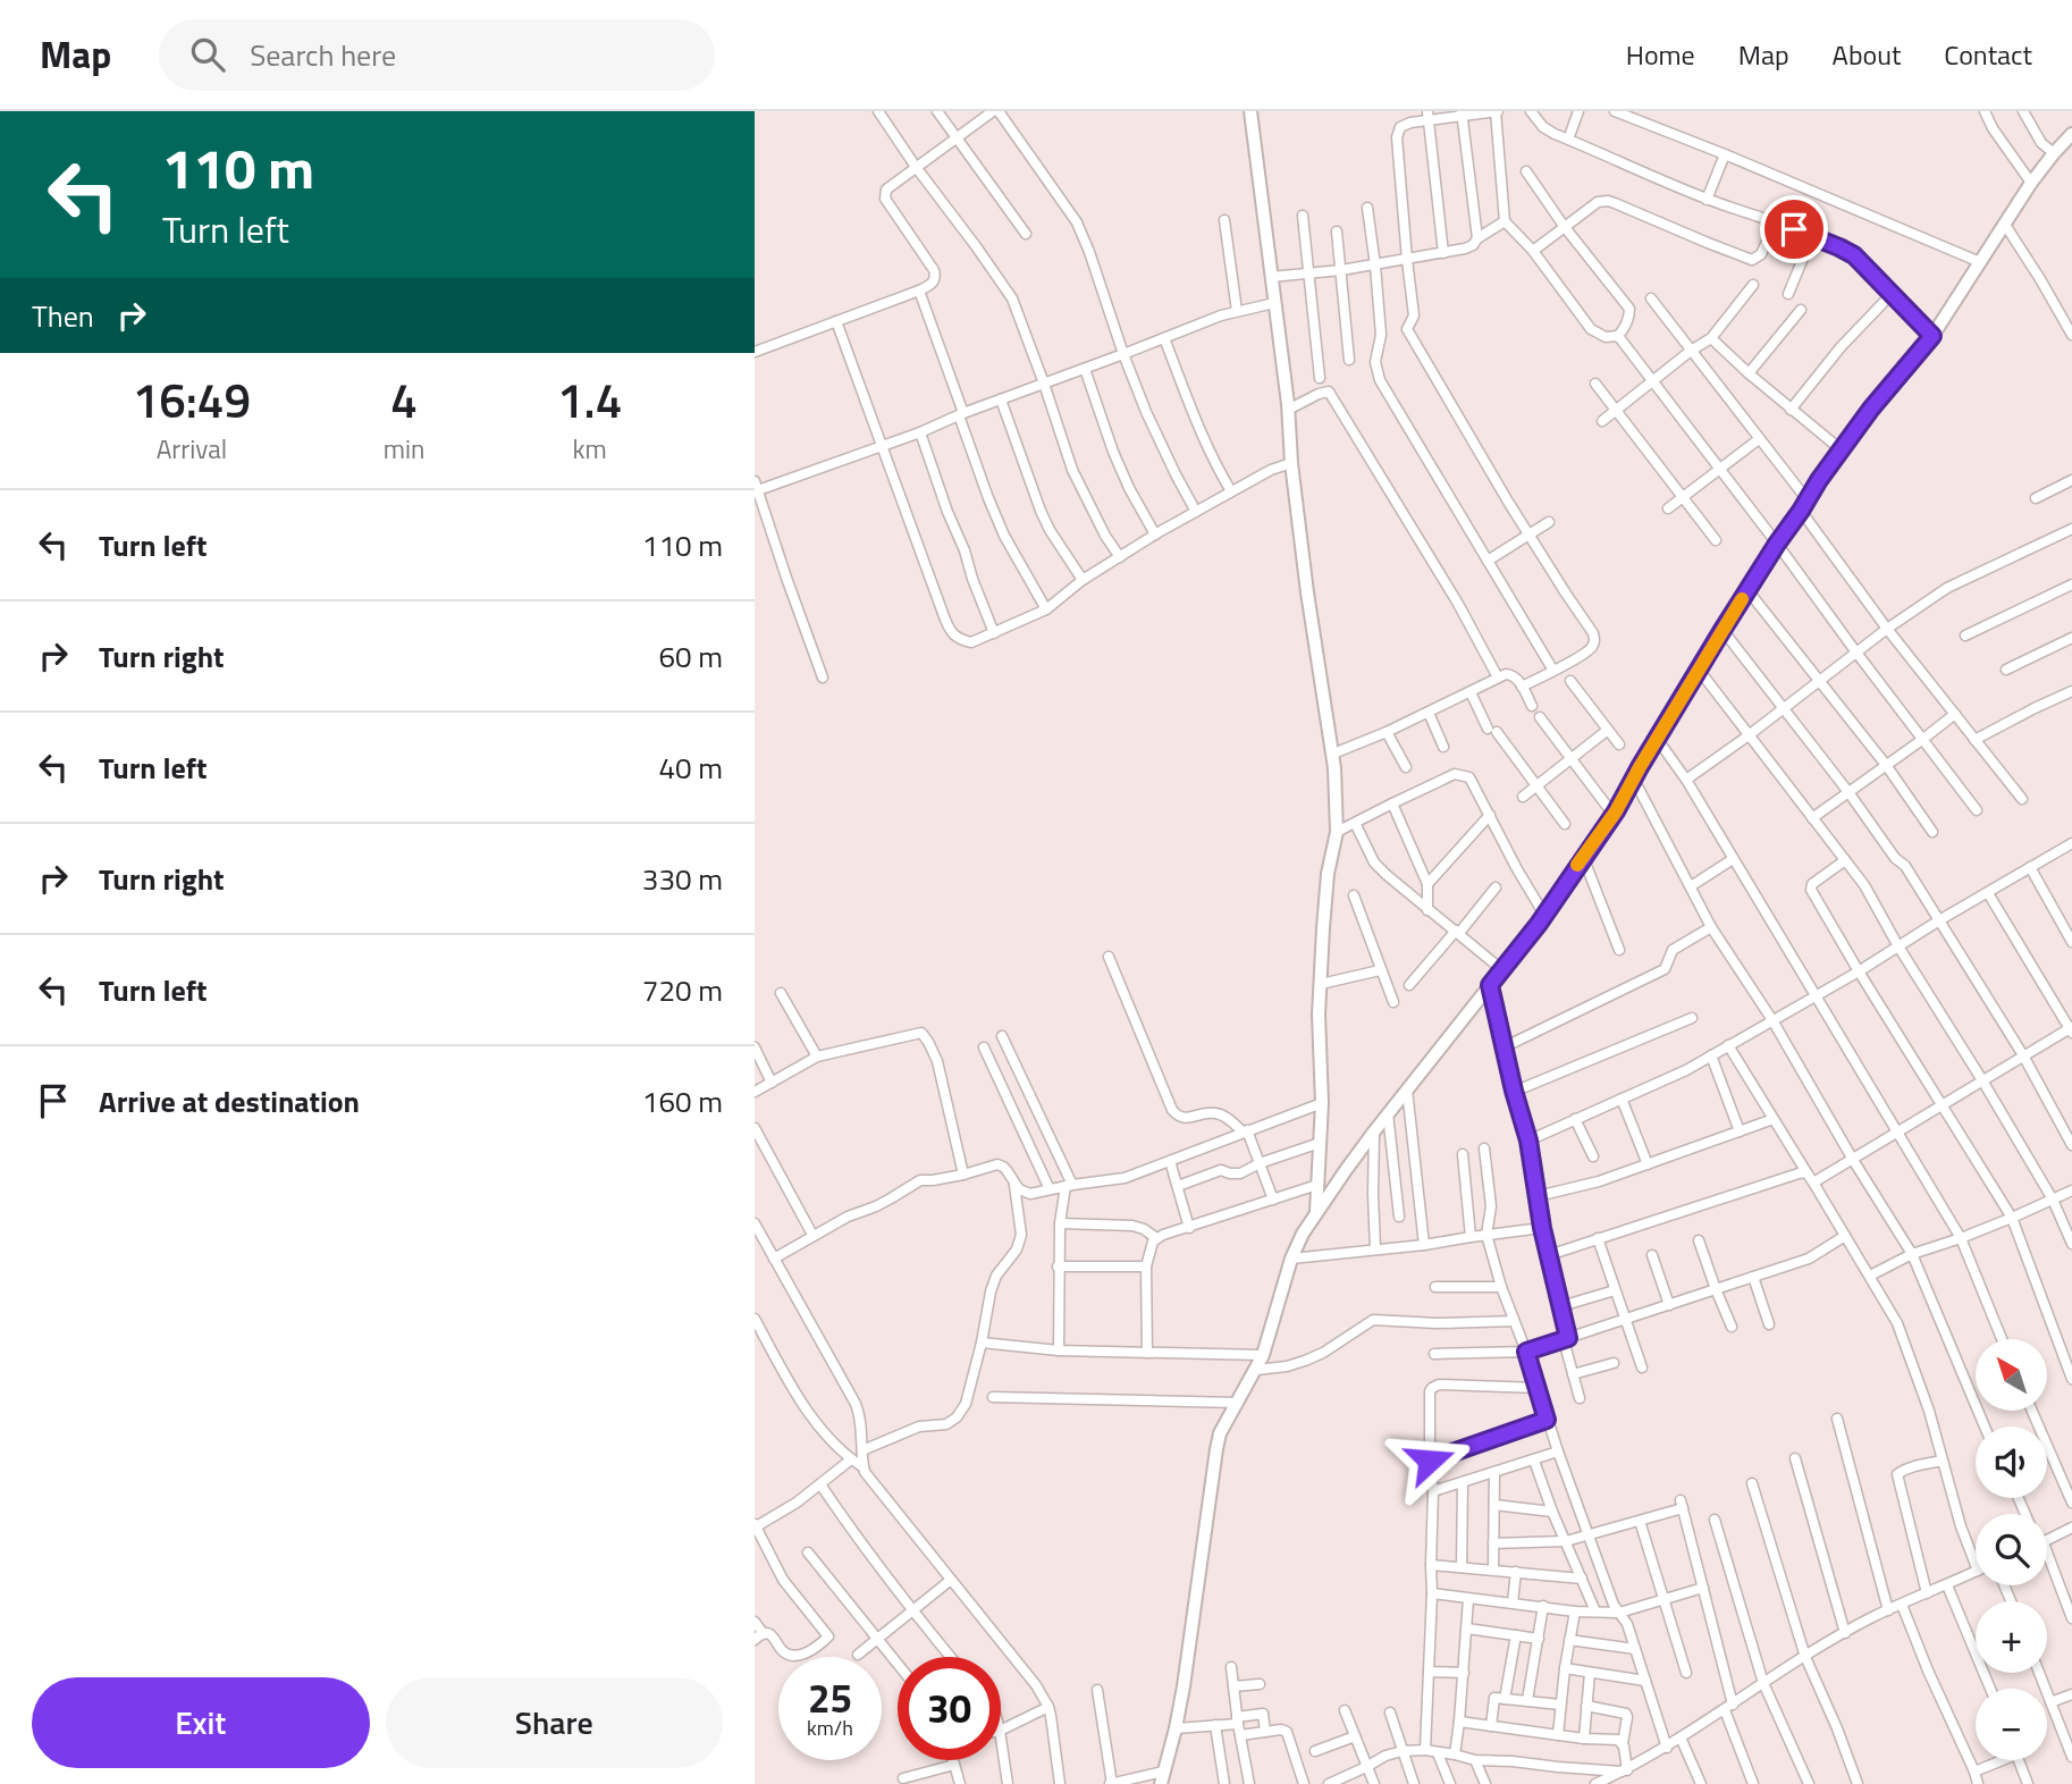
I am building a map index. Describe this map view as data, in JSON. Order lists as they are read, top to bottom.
{
  "north": "top left",
  "page": {
    "header": "Map",
    "search": "Search here",
    "nav": [
      "Home",
      "Map",
      "About",
      "Contact"
    ],
    "turn": ["110 m", "Turn left"],
    "then": "Then",
    "eta": [
      "16:49",
      "Arrival",
      "4",
      "min",
      "1.4",
      "km"
    ],
    "list": [
      {
        "name": "Turn left",
        "value": "110 m"
      },
      {
        "name": "Turn right",
        "value": "60 m"
      },
      {
        "name": "Turn left",
        "value": "40 m"
      },
      {
        "name": "Turn right",
        "value": "330 m"
      },
      {
        "name": "Turn left",
        "value": "720 m"
      },
      {
        "name": "Arrive at destination",
        "value": "160 m"
      }
    ],
    "map_buttons": ["+", "−"],
    "speed": "25 km/h",
    "limit": "30",
    "buttons": ["Exit", "Share"]
  }
}
